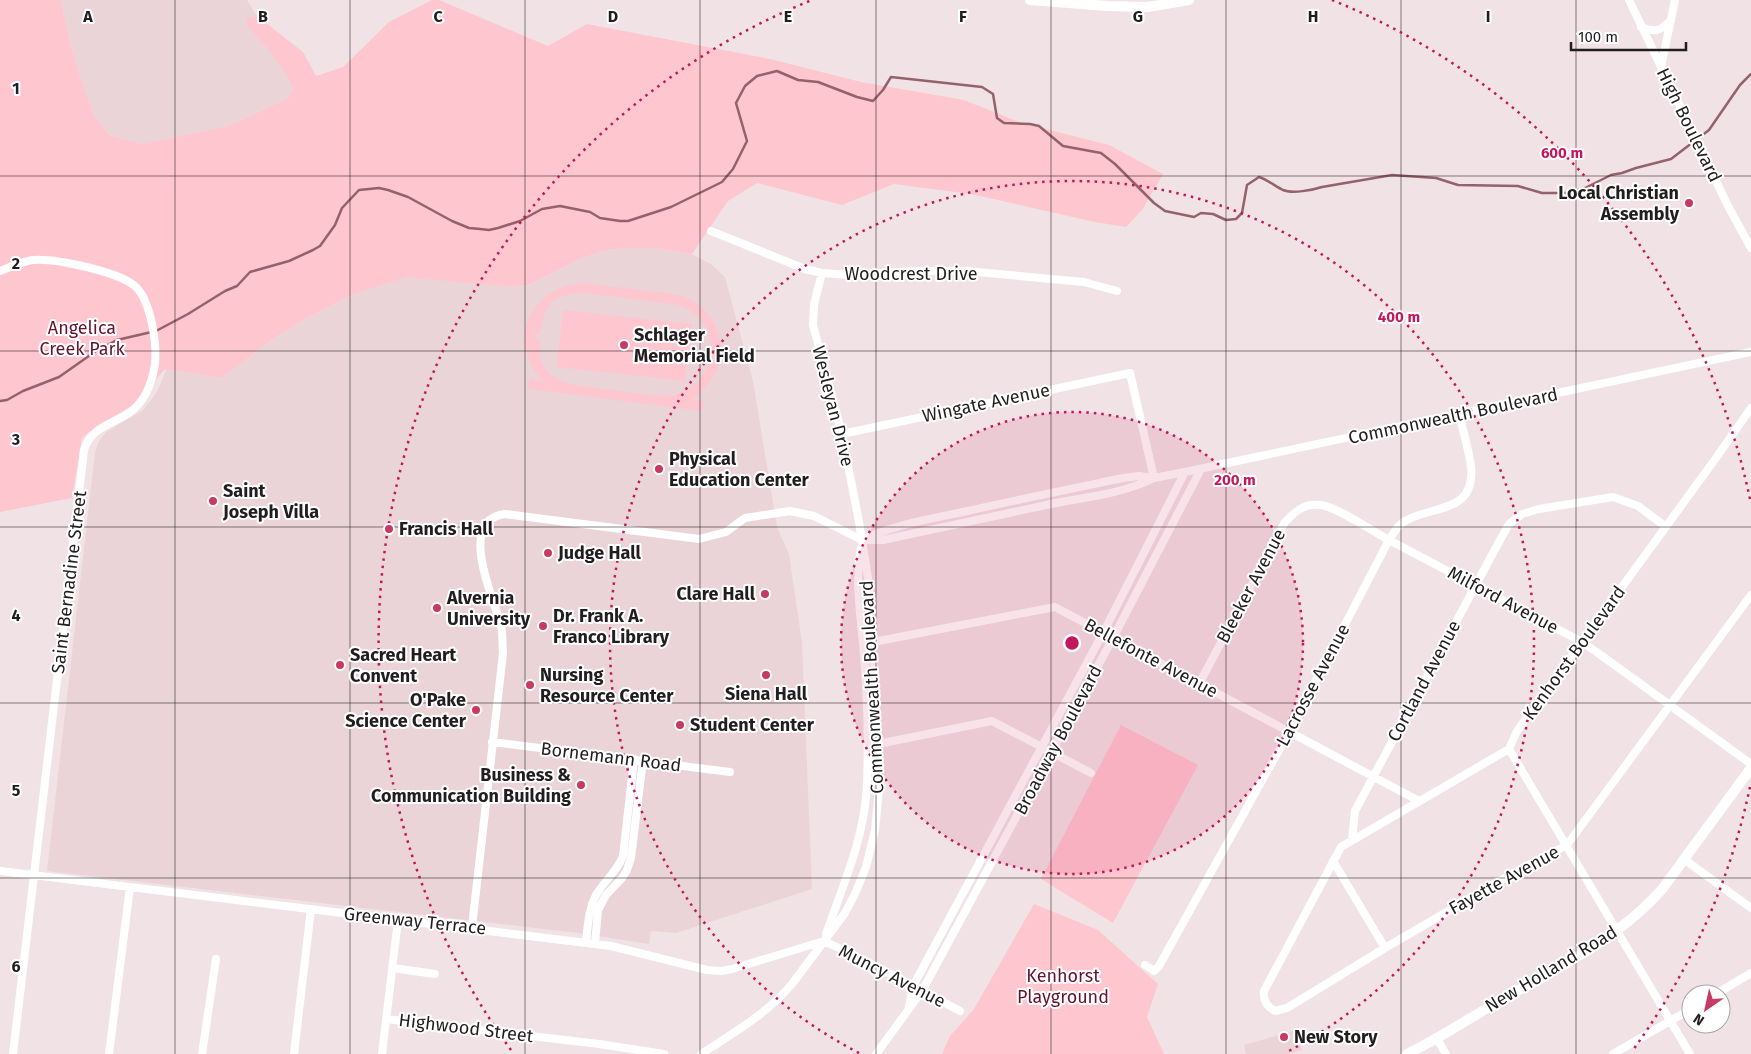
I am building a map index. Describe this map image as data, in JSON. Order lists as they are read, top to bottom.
{
  "streets": {
    "main road": ["New Holland Road"],
    "street": [
      "High Boulevard",
      "Woodcrest Drive",
      "Wingate Avenue",
      "Wesleyan Drive",
      "Commonwealth Boulevard",
      "Saint Bernadine Street",
      "Bleeker Avenue",
      "Milford Avenue",
      "Kenhorst Boulevard",
      "Bellefonte Avenue",
      "Cortland Avenue",
      "Lacrosse Avenue",
      "Broadway Boulevard",
      "Bornemann Road",
      "Fayette Avenue",
      "Greenway Terrace",
      "Muncy Avenue",
      "Highwood Street"
    ]
  },
  "crossings": [
    ["Woodcrest Drive", "Wesleyan Drive"],
    ["Wingate Avenue", "Wesleyan Drive"],
    ["Wingate Avenue", "Commonwealth Boulevard"],
    ["Wesleyan Drive", "Commonwealth Boulevard"],
    ["Commonwealth Boulevard", "Bellefonte Avenue"],
    ["Commonwealth Boulevard", "Lacrosse Avenue"],
    ["Commonwealth Boulevard", "Broadway Boulevard"],
    ["Commonwealth Boulevard", "Greenway Terrace"],
    ["Commonwealth Boulevard", "Muncy Avenue"],
    ["Saint Bernadine Street", "Greenway Terrace"],
    ["Bleeker Avenue", "Milford Avenue"],
    ["Bleeker Avenue", "Bellefonte Avenue"],
    ["Milford Avenue", "Kenhorst Boulevard"],
    ["Milford Avenue", "Cortland Avenue"],
    ["Milford Avenue", "Lacrosse Avenue"],
    ["Milford Avenue", "Fayette Avenue"],
    ["Kenhorst Boulevard", "Cortland Avenue"],
    ["Bellefonte Avenue", "Cortland Avenue"],
    ["Bellefonte Avenue", "Lacrosse Avenue"],
    ["Bellefonte Avenue", "Broadway Boulevard"],
    ["Broadway Boulevard", "Muncy Avenue"],
    ["Greenway Terrace", "Muncy Avenue"]
  ],
  "parks": ["Angelica Creek Park", "Kenhorst Playground"],
  "places": [
    "Local Christian Assembly",
    "Schlager Memorial Field",
    "Physical Education Center",
    "Saint Joseph Villa",
    "Francis Hall",
    "Judge Hall",
    "Clare Hall",
    "Alvernia University",
    "Dr. Frank A. Franco Library",
    "Sacred Heart Convent",
    "Siena Hall",
    "Nursing Resource Center",
    "O'Pake Science Center",
    "Student Center",
    "Business & Communication Building",
    "New Story"
  ],
  "scale_bar": "100 m",
  "north": "bottom left",
  "grid": {
    "columns": [
      "A",
      "B",
      "C",
      "D",
      "E",
      "F",
      "G",
      "H",
      "I"
    ],
    "rows": [
      "1",
      "2",
      "3",
      "4",
      "5",
      "6"
    ]
  },
  "rings": ["600 m", "400 m", "200 m"]
}
